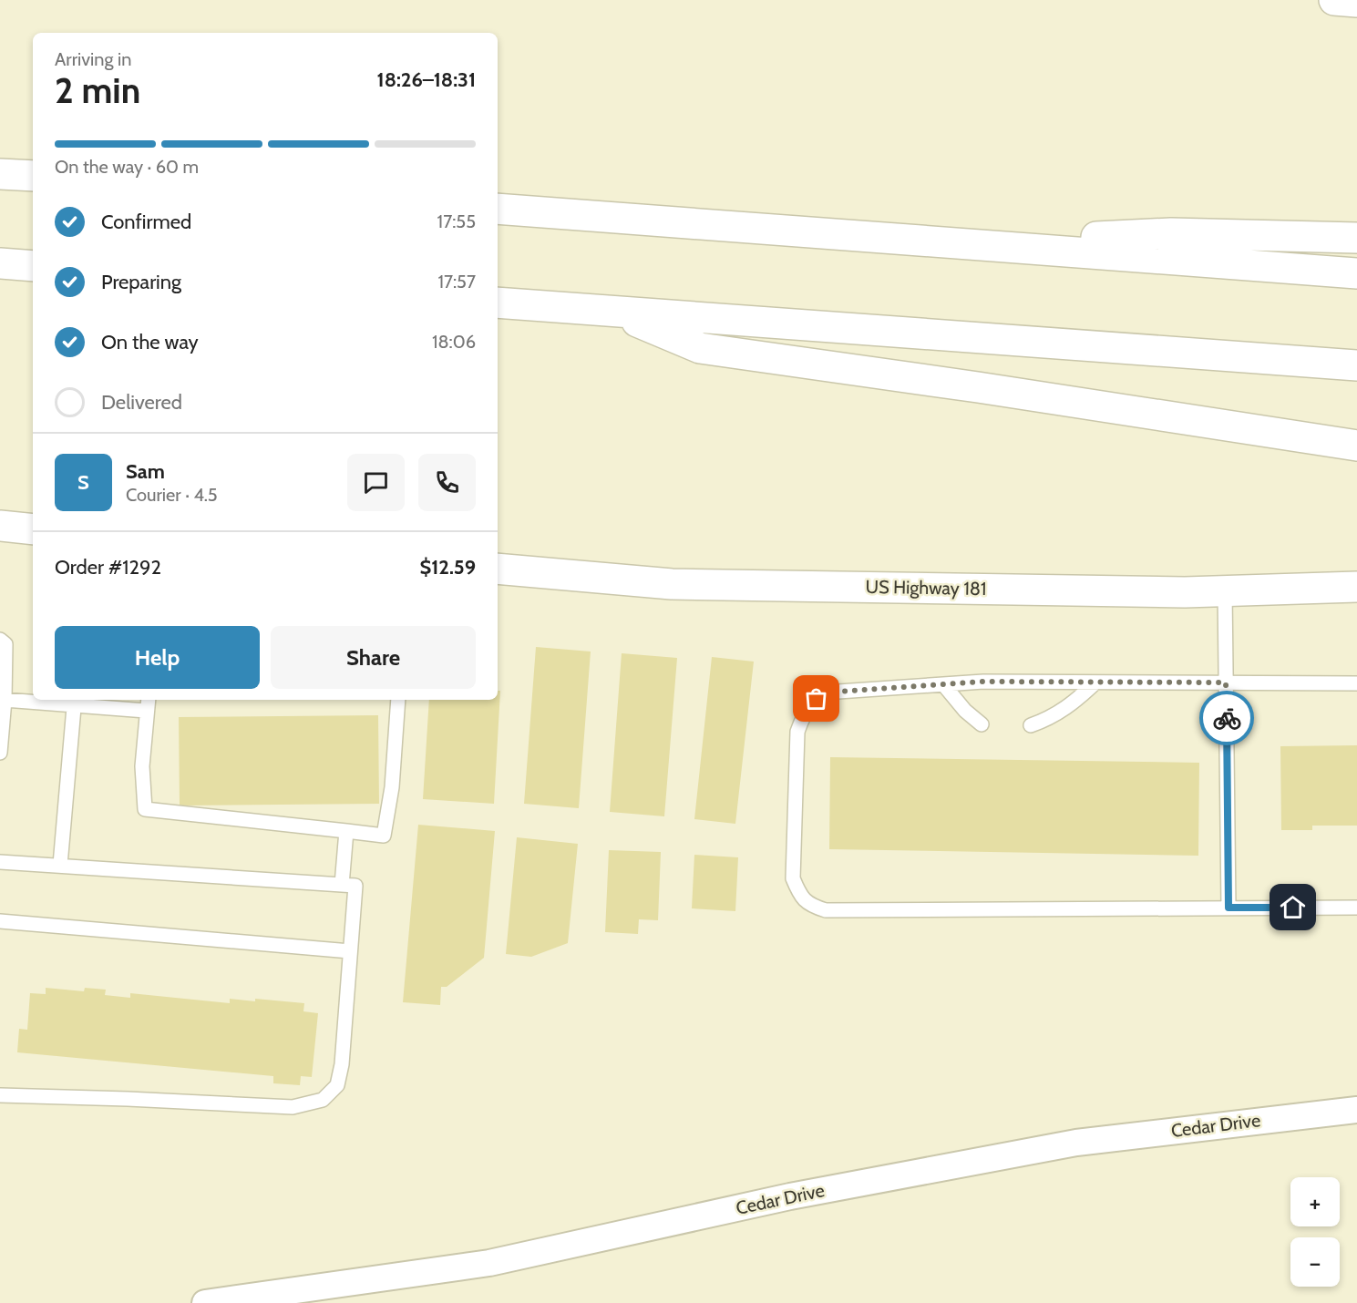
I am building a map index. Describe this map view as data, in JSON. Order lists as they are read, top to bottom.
{
  "streets": {
    "main road": ["US Highway 181"],
    "street": ["Cedar Drive"]
  },
  "page": {
    "heading": ["2 min", "Arriving in", "18:26–18:31"],
    "panel": [
      "Sam",
      "Courier · 4.5",
      "Order #1292",
      "$12.59"
    ],
    "bar": "On the way · 60 m",
    "list": [
      ["Confirmed", "17:55"],
      ["Preparing", "17:57"],
      ["On the way", "18:06"],
      "Delivered"
    ],
    "round": "S",
    "buttons": ["Help", "Share"],
    "map_buttons": ["+", "−"]
  }
}
